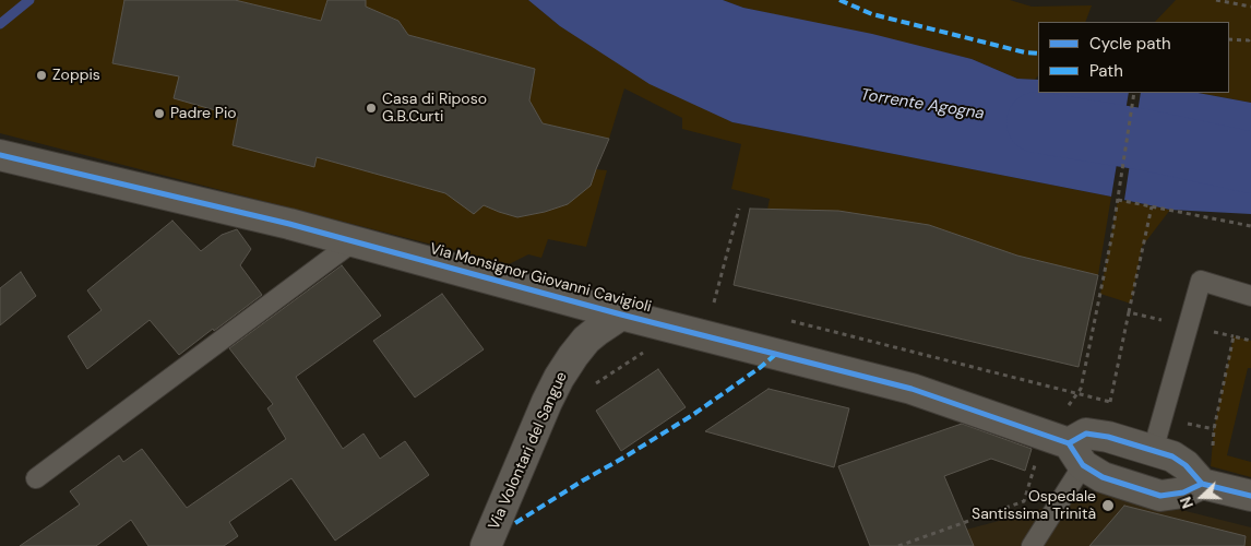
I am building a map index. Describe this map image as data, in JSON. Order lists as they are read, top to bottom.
{
  "streets": {
    "street": ["Via Monsignor Giovanni Cavigioli", "Via Volontari del Sangue"]
  },
  "crossings": [
    ["Via Monsignor Giovanni Cavigioli", "Via Volontari del Sangue"]
  ],
  "water": ["Torrente Agogna"],
  "places": [
    "Zoppis",
    "Casa di Riposo G.B.Curti",
    "Padre Pio",
    "Ospedale Santissima Trinità"
  ],
  "legend": ["Cycle path", "Path"],
  "north": "left"
}
